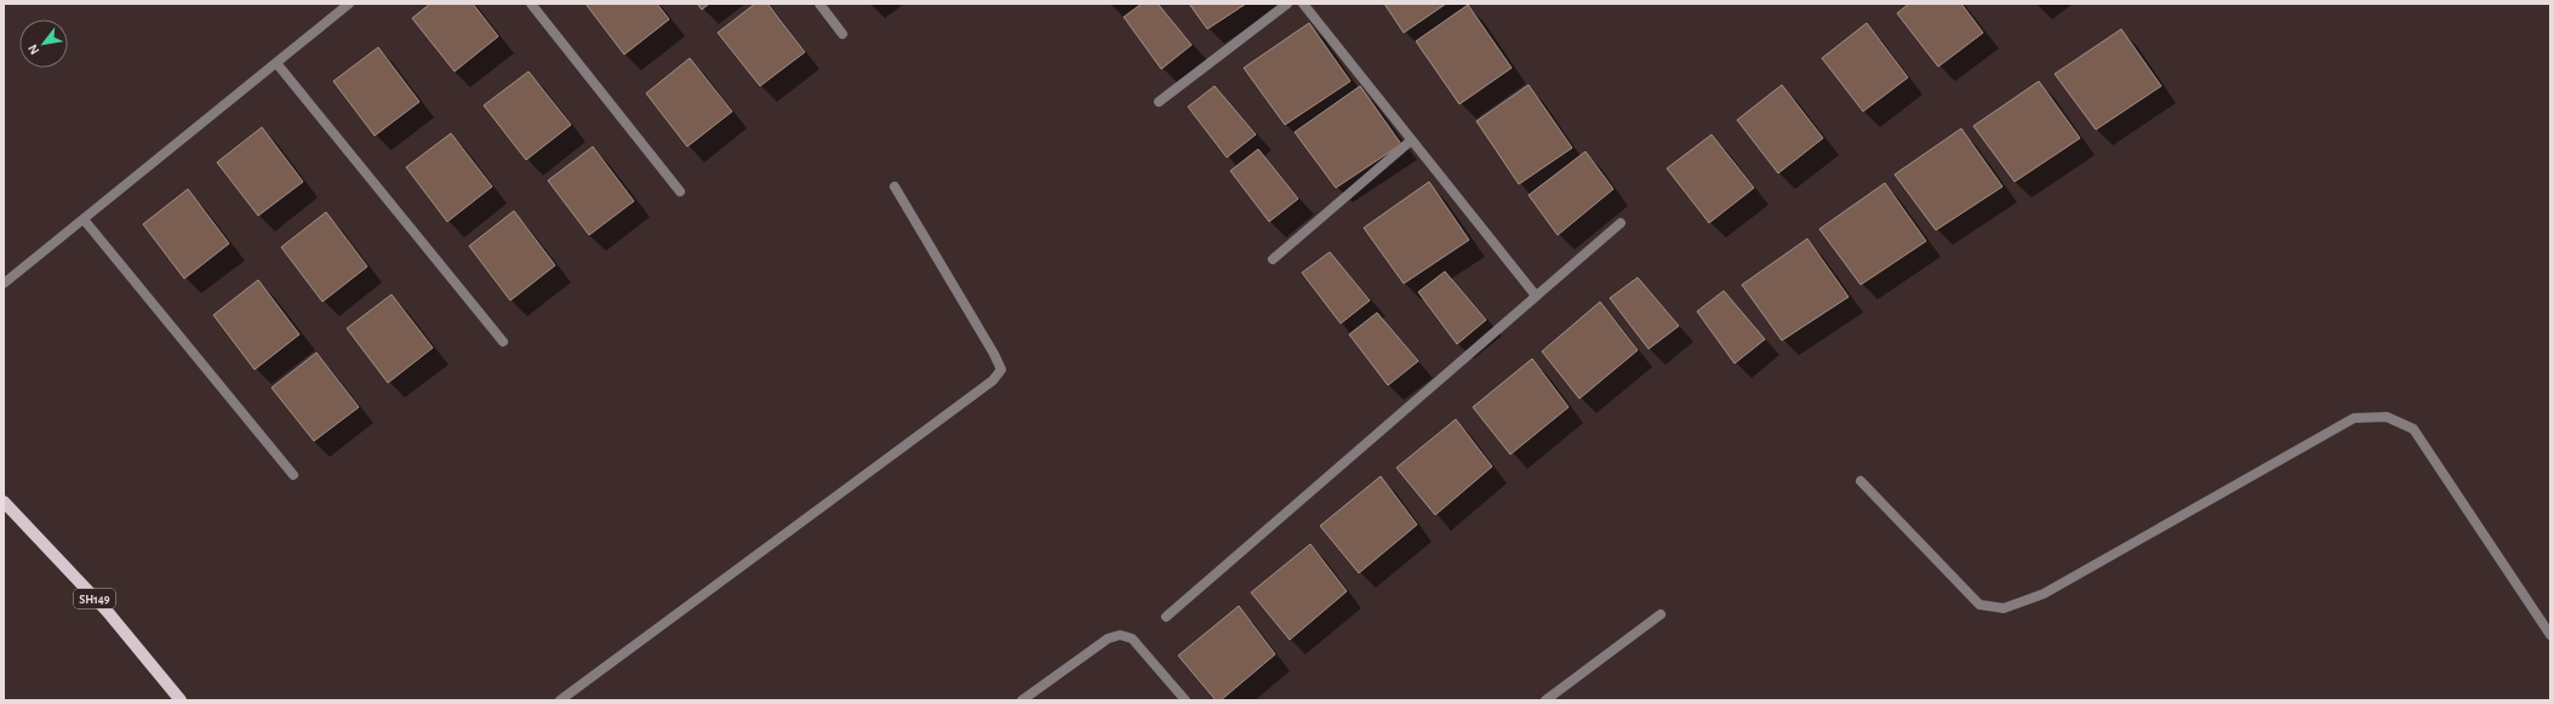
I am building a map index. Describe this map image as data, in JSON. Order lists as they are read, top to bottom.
{
  "streets": {
    "main road": ["SH149"]
  },
  "north": "bottom left"
}
